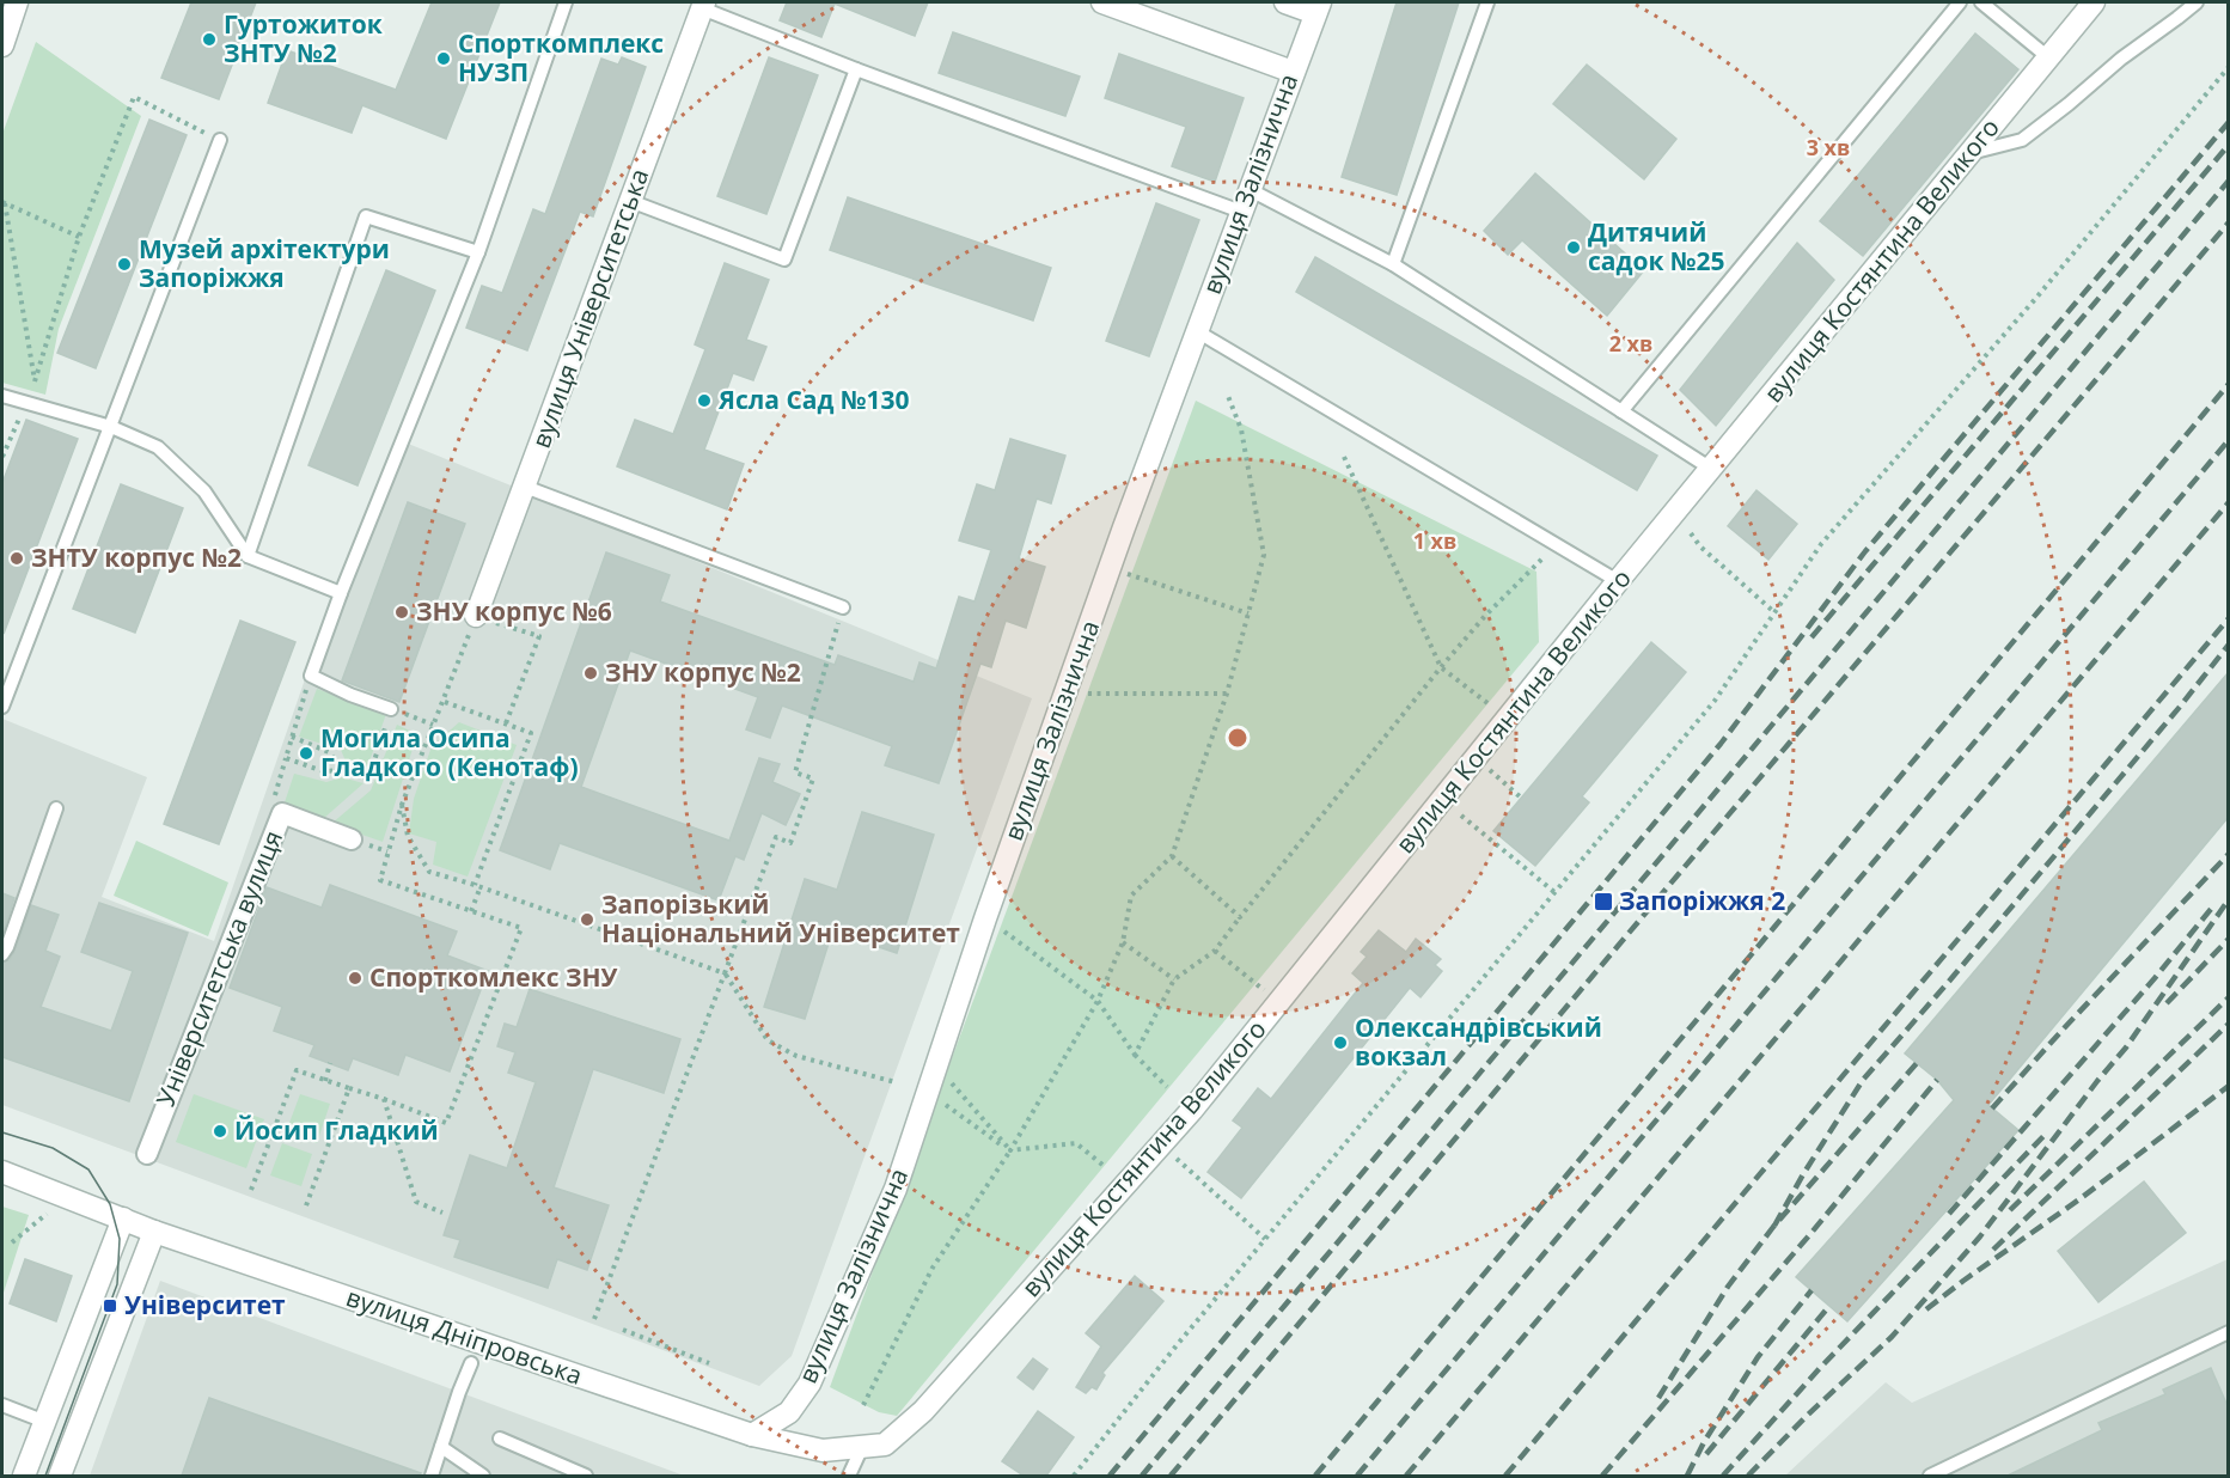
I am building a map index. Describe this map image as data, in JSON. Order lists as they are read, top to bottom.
{
  "streets": {
    "street": [
      "вулиця Залізнична",
      "вулиця Костянтина Великого",
      "вулиця Університетська",
      "Університетська вулиця",
      "вулиця Дніпровська"
    ]
  },
  "crossings": [
    ["вулиця Залізнична", "вулиця Дніпровська"],
    ["вулиця Костянтина Великого", "вулиця Дніпровська"]
  ],
  "places": {
    "other": [
      "Гуртожиток ЗНТУ №2",
      "Спорткомплекс НУЗП",
      "Дитячий садок №25",
      "Музей архітектури Запоріжжя",
      "Ясла Сад №130",
      "ЗНТУ корпус №2",
      "ЗНУ корпус №6",
      "ЗНУ корпус №2",
      "Могила Осипа Гладкого (Кенотаф)",
      "Запорізький Національний Університет",
      "Спорткомлекс ЗНУ",
      "Олександрівський вокзал",
      "Йосип Гладкий"
    ],
    "transit": ["Запоріжжя 2", "Університет"]
  },
  "rings": ["3 хв", "2 хв", "1 хв"]
}
